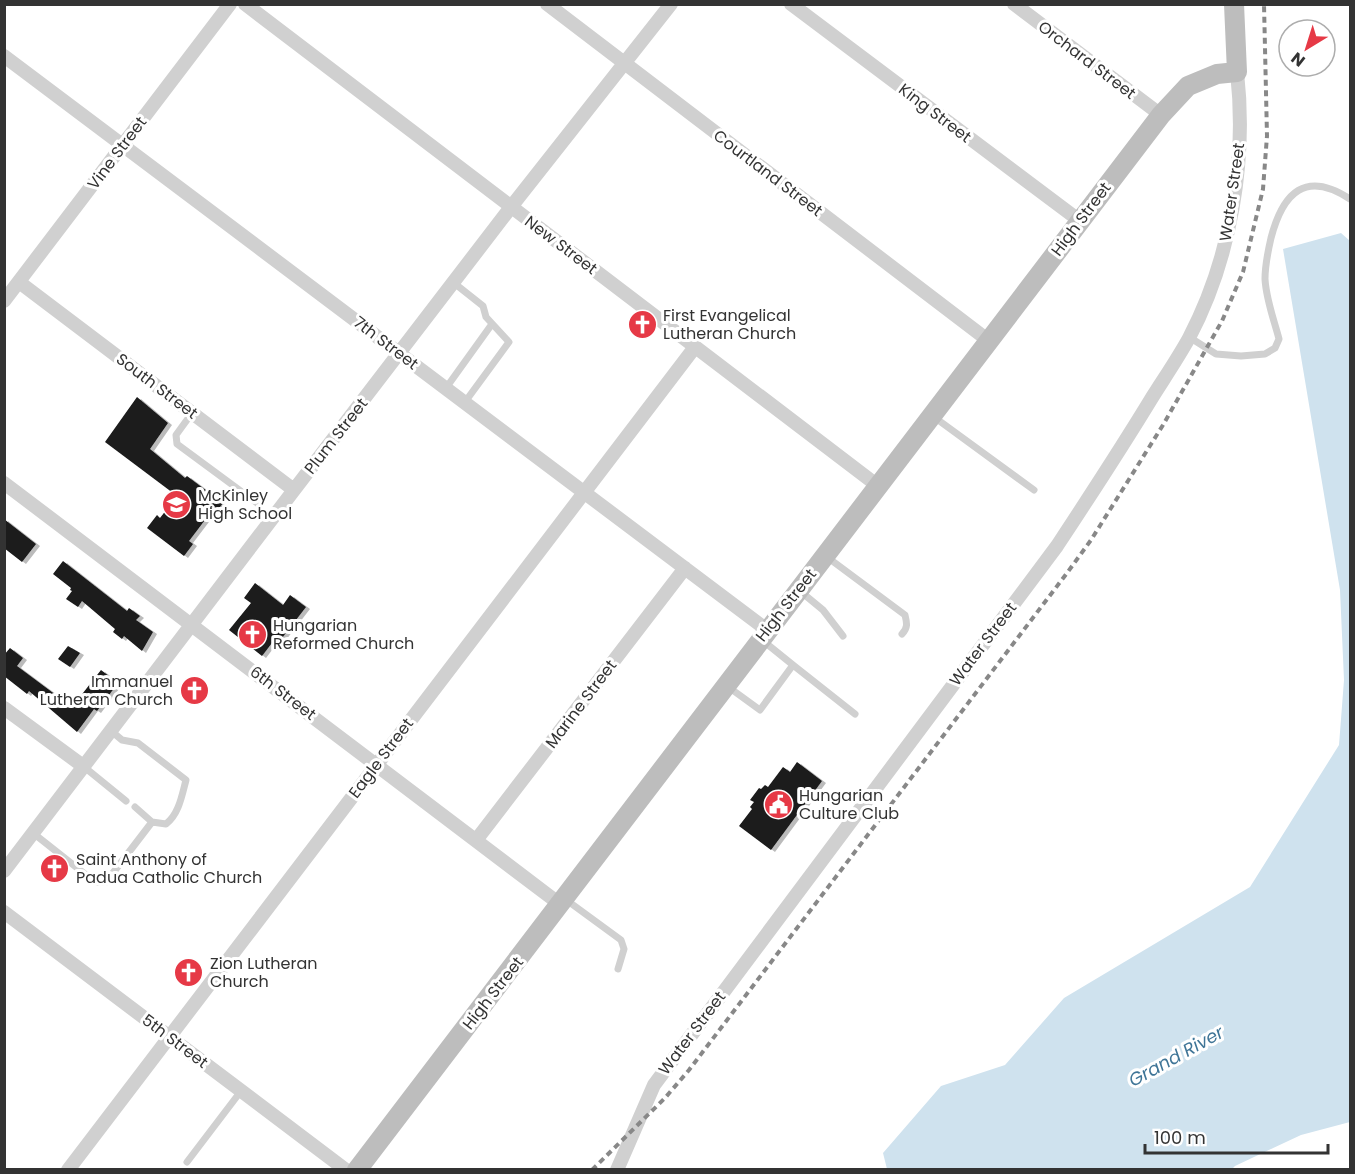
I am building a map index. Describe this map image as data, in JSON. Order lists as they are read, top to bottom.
{
  "streets": {
    "street": [
      "Orchard Street",
      "King Street",
      "Vine Street",
      "Courtland Street",
      "Water Street",
      "High Street",
      "New Street",
      "7th Street",
      "South Street",
      "Plum Street",
      "6th Street",
      "Marine Street",
      "Eagle Street",
      "5th Street"
    ]
  },
  "crossings": [
    ["Orchard Street", "High Street"],
    ["King Street", "High Street"],
    ["Vine Street", "7th Street"],
    ["Vine Street", "South Street"],
    ["Courtland Street", "High Street"],
    ["Courtland Street", "Plum Street"],
    ["Water Street", "High Street"],
    ["High Street", "New Street"],
    ["High Street", "7th Street"],
    ["High Street", "6th Street"],
    ["New Street", "Plum Street"],
    ["New Street", "Eagle Street"],
    ["7th Street", "Plum Street"],
    ["7th Street", "Marine Street"],
    ["7th Street", "Eagle Street"],
    ["South Street", "Plum Street"],
    ["Plum Street", "6th Street"],
    ["6th Street", "Marine Street"],
    ["6th Street", "Eagle Street"],
    ["Eagle Street", "5th Street"]
  ],
  "water": ["Grand River"],
  "places": {
    "church": [
      "First Evangelical Lutheran Church",
      "Hungarian Reformed Church",
      "Immanuel Lutheran Church",
      "Saint Anthony of Padua Catholic Church",
      "Zion Lutheran Church"
    ],
    "school or university": ["McKinley High School"],
    "public building": ["Hungarian Culture Club"]
  },
  "scale_bar": "100 m",
  "north": "bottom left"
}
